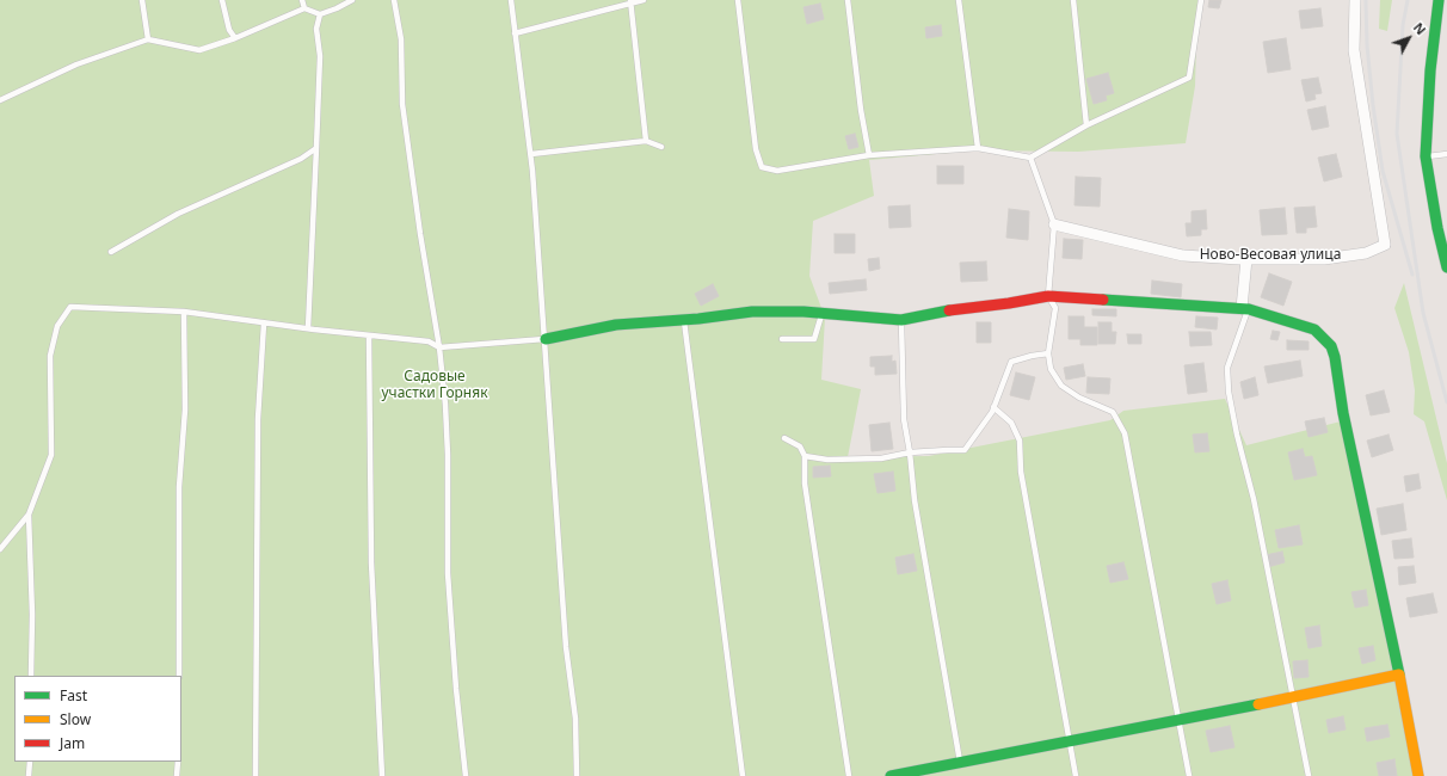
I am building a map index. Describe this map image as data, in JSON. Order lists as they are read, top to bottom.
{
  "streets": {
    "street": ["Ново-Весовая улица"]
  },
  "parks": ["Садовые участки Горняк"],
  "legend": ["Fast", "Slow", "Jam"],
  "north": "top right"
}
